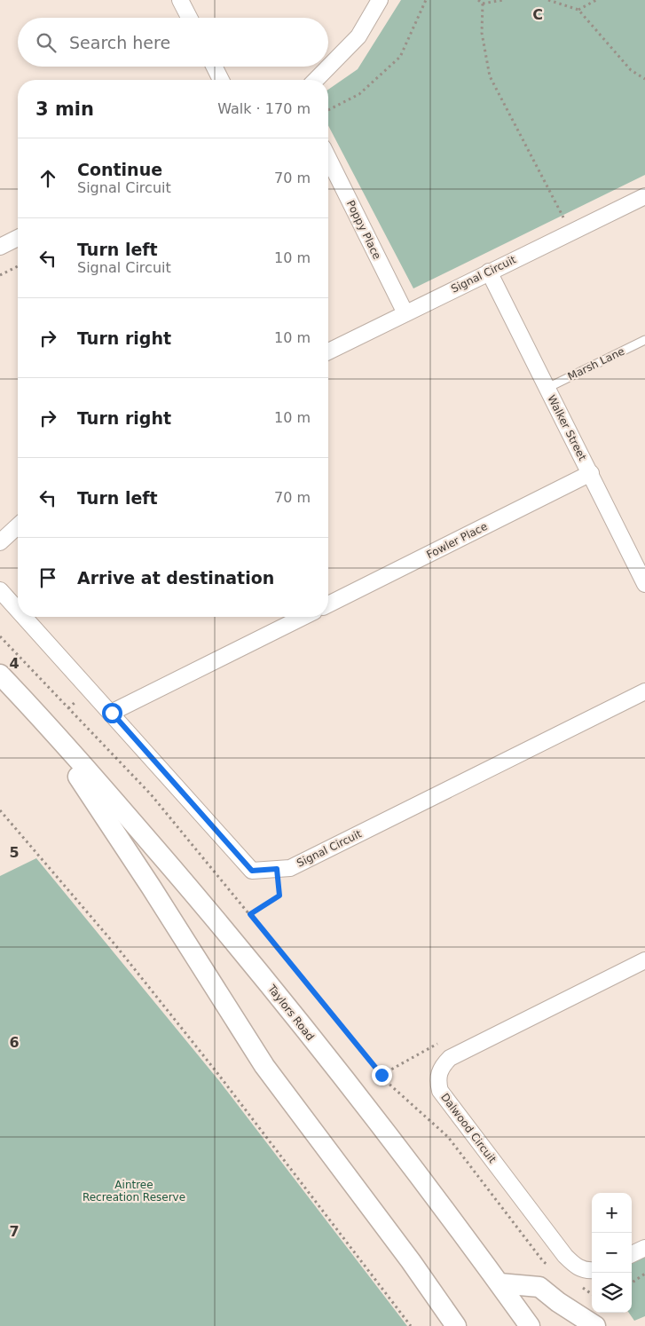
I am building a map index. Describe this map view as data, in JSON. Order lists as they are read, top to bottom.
{
  "streets": {
    "street": [
      "Poppy Place",
      "Signal Circuit",
      "Walker Street",
      "Fowler Place",
      "Taylors Road",
      "Dalwood Circuit"
    ],
    "lane": ["Marsh Lane"]
  },
  "crossings": [
    ["Poppy Place", "Signal Circuit"],
    ["Signal Circuit", "Walker Street"],
    ["Marsh Lane", "Walker Street"],
    ["Walker Street", "Fowler Place"]
  ],
  "parks": ["Aintree Recreation Reserve"],
  "page": {
    "search": "Search here",
    "heading": ["3 min", "Walk · 170 m"],
    "list": [
      ["Continue", "Signal Circuit", "70 m"],
      ["Turn left", "Signal Circuit", "10 m"],
      ["Turn right", "10 m"],
      ["Turn right", "10 m"],
      ["Turn left", "70 m"],
      "Arrive at destination"
    ],
    "map_buttons": ["+", "−"]
  },
  "grid": {
    "columns": ["C"],
    "rows": [
      "4",
      "5",
      "6",
      "7"
    ]
  }
}
